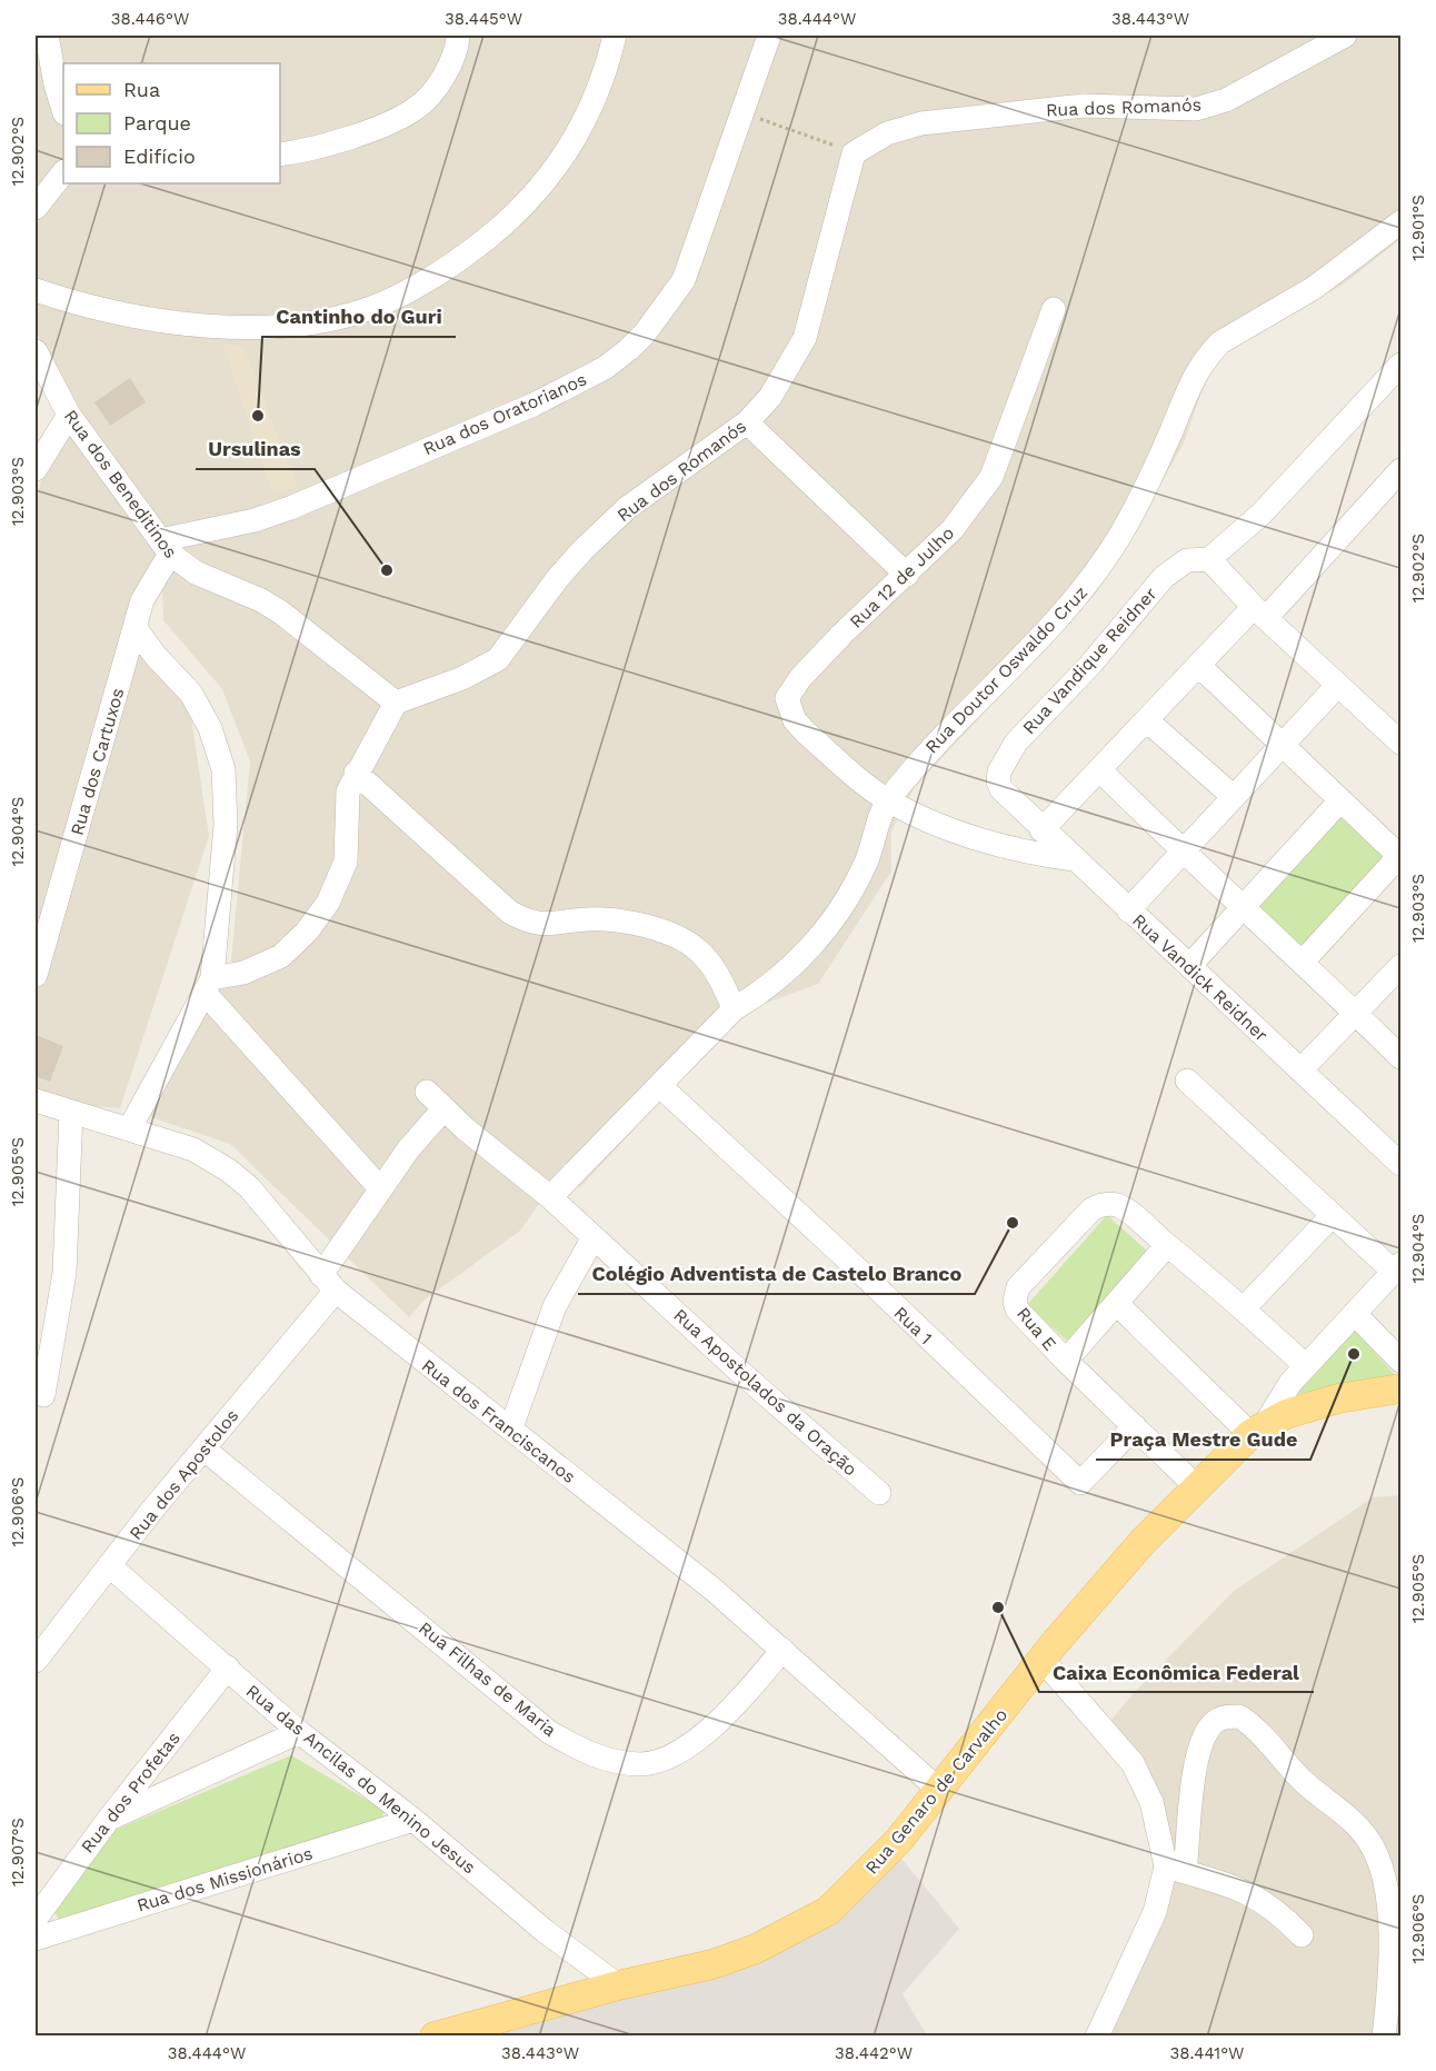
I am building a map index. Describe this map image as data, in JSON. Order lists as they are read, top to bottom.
{
  "streets": {
    "main road": ["Rua Genaro de Carvalho"],
    "street": [
      "Rua dos Romanós",
      "Rua dos Oratorianos",
      "Rua dos Beneditinos",
      "Rua 12 de Julho",
      "Rua Vandique Reidner",
      "Rua Doutor Oswaldo Cruz",
      "Rua dos Cartuxos",
      "Rua Vandick Reidner",
      "Rua 1",
      "Rua E",
      "Rua Apostolados da Oração",
      "Rua dos Franciscanos",
      "Rua dos Apostolos",
      "Rua Filhas de Maria",
      "Rua das Ancilas do Menino Jesus",
      "Rua dos Profetas",
      "Rua dos Missionários"
    ]
  },
  "crossings": [
    ["Rua dos Romanós", "Rua dos Beneditinos"],
    ["Rua dos Oratorianos", "Rua dos Beneditinos"],
    ["Rua dos Oratorianos", "Rua dos Cartuxos"],
    ["Rua dos Beneditinos", "Rua dos Cartuxos"],
    ["Rua 12 de Julho", "Rua Doutor Oswaldo Cruz"],
    ["Rua Vandique Reidner", "Rua Vandick Reidner"],
    ["Rua Apostolados da Oração", "Rua dos Apostolos"],
    ["Rua dos Franciscanos", "Rua dos Apostolos"],
    ["Rua dos Franciscanos", "Rua Filhas de Maria"],
    ["Rua dos Franciscanos", "Rua Genaro de Carvalho"],
    ["Rua dos Apostolos", "Rua Filhas de Maria"],
    ["Rua dos Apostolos", "Rua das Ancilas do Menino Jesus"],
    ["Rua das Ancilas do Menino Jesus", "Rua Genaro de Carvalho"],
    ["Rua das Ancilas do Menino Jesus", "Rua dos Profetas"],
    ["Rua das Ancilas do Menino Jesus", "Rua dos Missionários"]
  ],
  "places": [
    "Cantinho do Guri",
    "Ursulinas",
    "Colégio Adventista de Castelo Branco",
    "Praça Mestre Gude",
    "Caixa Econômica Federal"
  ],
  "legend": ["Rua", "Parque", "Edifício"],
  "coordinates": [
    "38.446°W",
    "38.445°W",
    "38.444°W",
    "38.443°W",
    "12.902°S",
    "12.901°S",
    "12.903°S",
    "12.904°S",
    "12.905°S",
    "12.906°S",
    "12.907°S",
    "38.442°W",
    "38.441°W"
  ]
}
